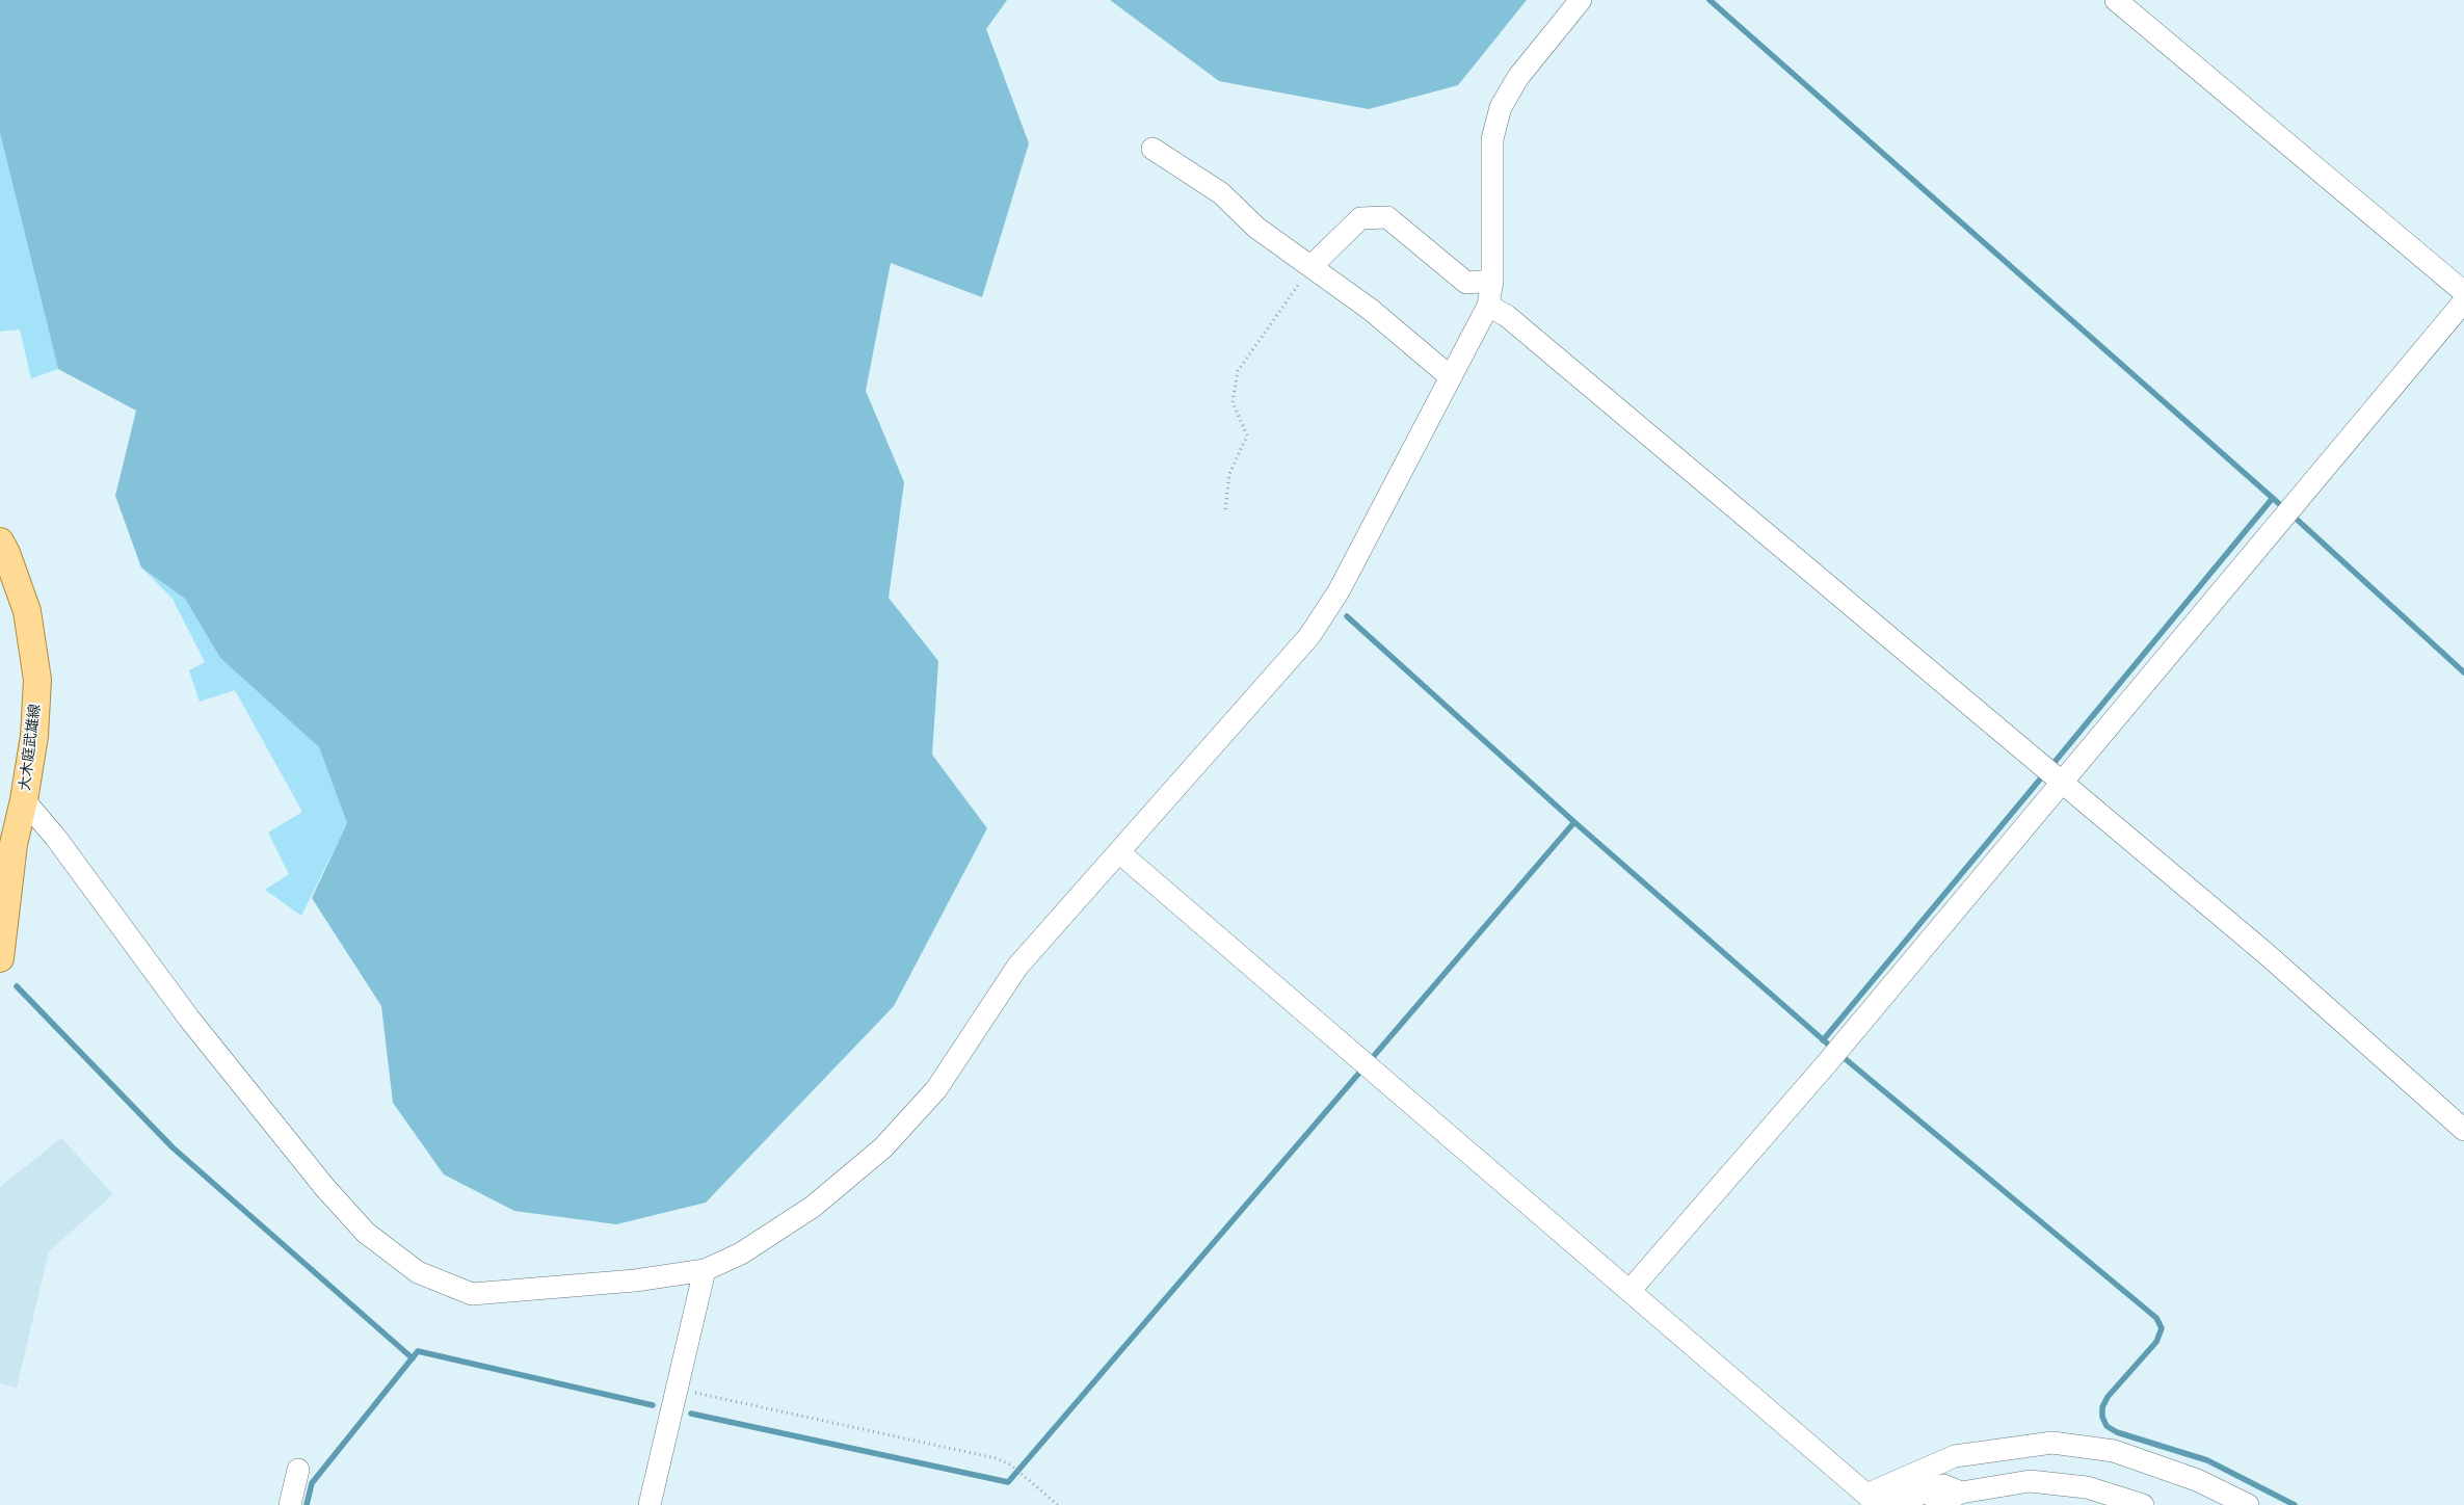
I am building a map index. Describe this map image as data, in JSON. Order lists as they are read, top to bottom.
{
  "streets": {
    "main road": ["大木庭武雄線"]
  }
}
